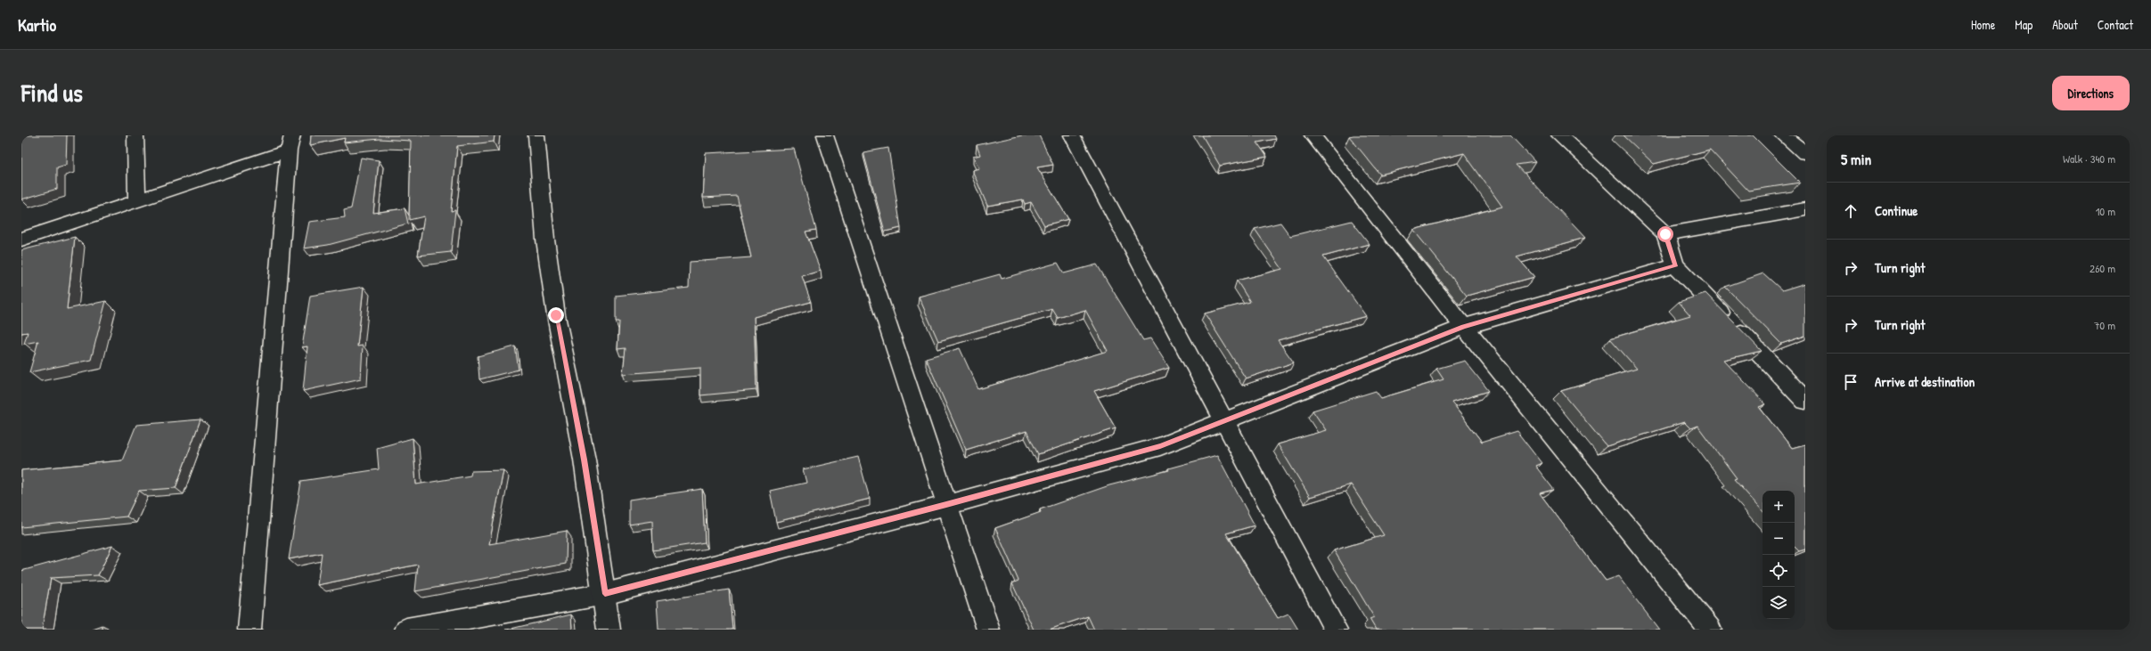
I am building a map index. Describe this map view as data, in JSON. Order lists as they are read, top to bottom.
{
  "page": {
    "header": "Kartio",
    "nav": [
      "Home",
      "Map",
      "About",
      "Contact"
    ],
    "title": "Find us",
    "buttons": "Directions",
    "heading": ["5 min", "Walk · 340 m"],
    "list": [
      ["Continue", "10 m"],
      ["Turn right", "260 m"],
      ["Turn right", "70 m"],
      "Arrive at destination"
    ],
    "map_buttons": ["+", "−"]
  }
}
